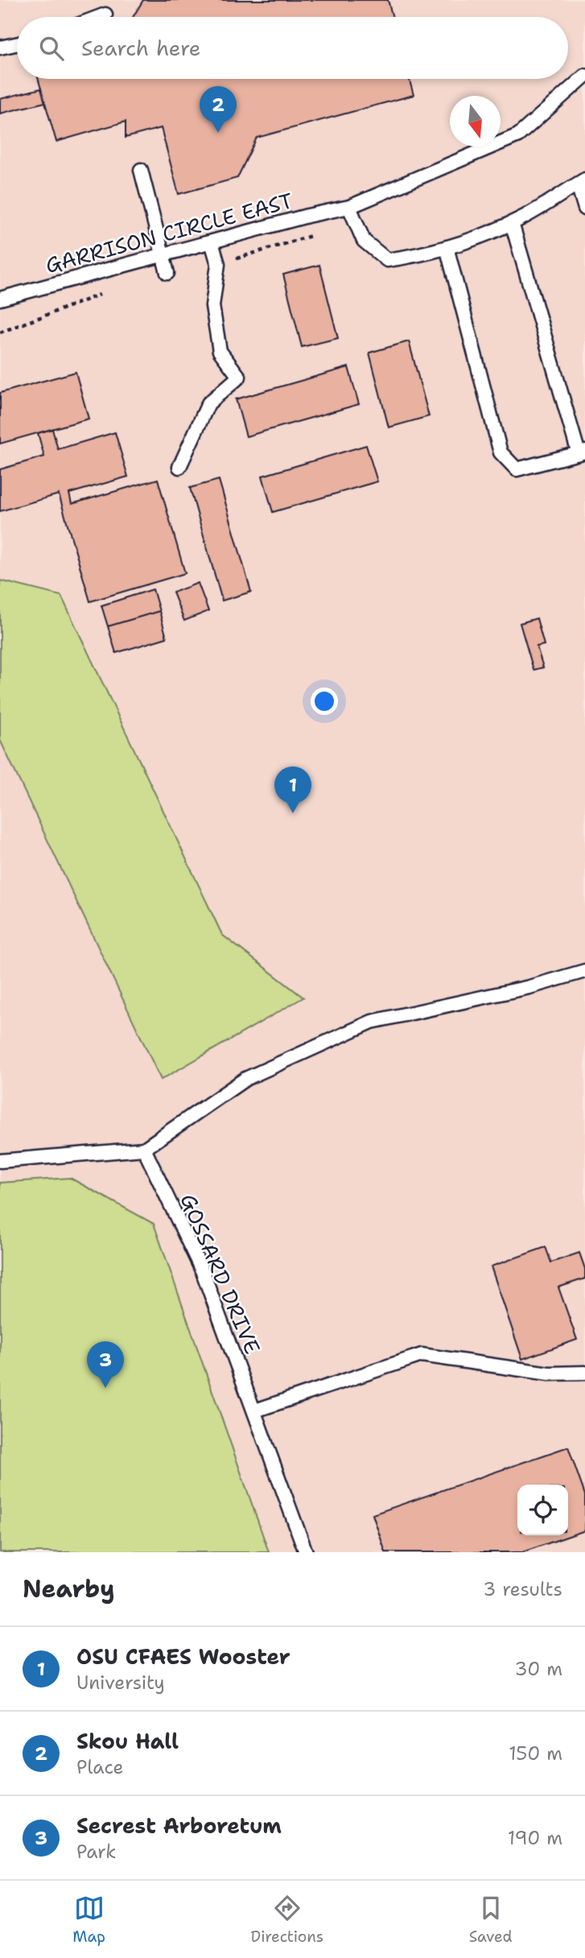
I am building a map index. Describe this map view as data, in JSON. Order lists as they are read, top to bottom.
{
  "streets": {
    "lane": ["GARRISON CIRCLE EAST", "GOSSARD DRIVE"]
  },
  "north": "bottom",
  "page": {
    "search": "Search here",
    "pins": ["2", "1", "3"],
    "heading": ["Nearby", "3 results"],
    "list": [
      {
        "mark": "1",
        "name": "OSU CFAES Wooster",
        "note": "University",
        "value": "30 m"
      },
      {
        "mark": "2",
        "name": "Skou Hall",
        "note": "Place",
        "value": "150 m"
      },
      {
        "mark": "3",
        "name": "Secrest Arboretum",
        "note": "Park",
        "value": "190 m"
      }
    ],
    "nav": ["Map", "Directions", "Saved"]
  }
}
